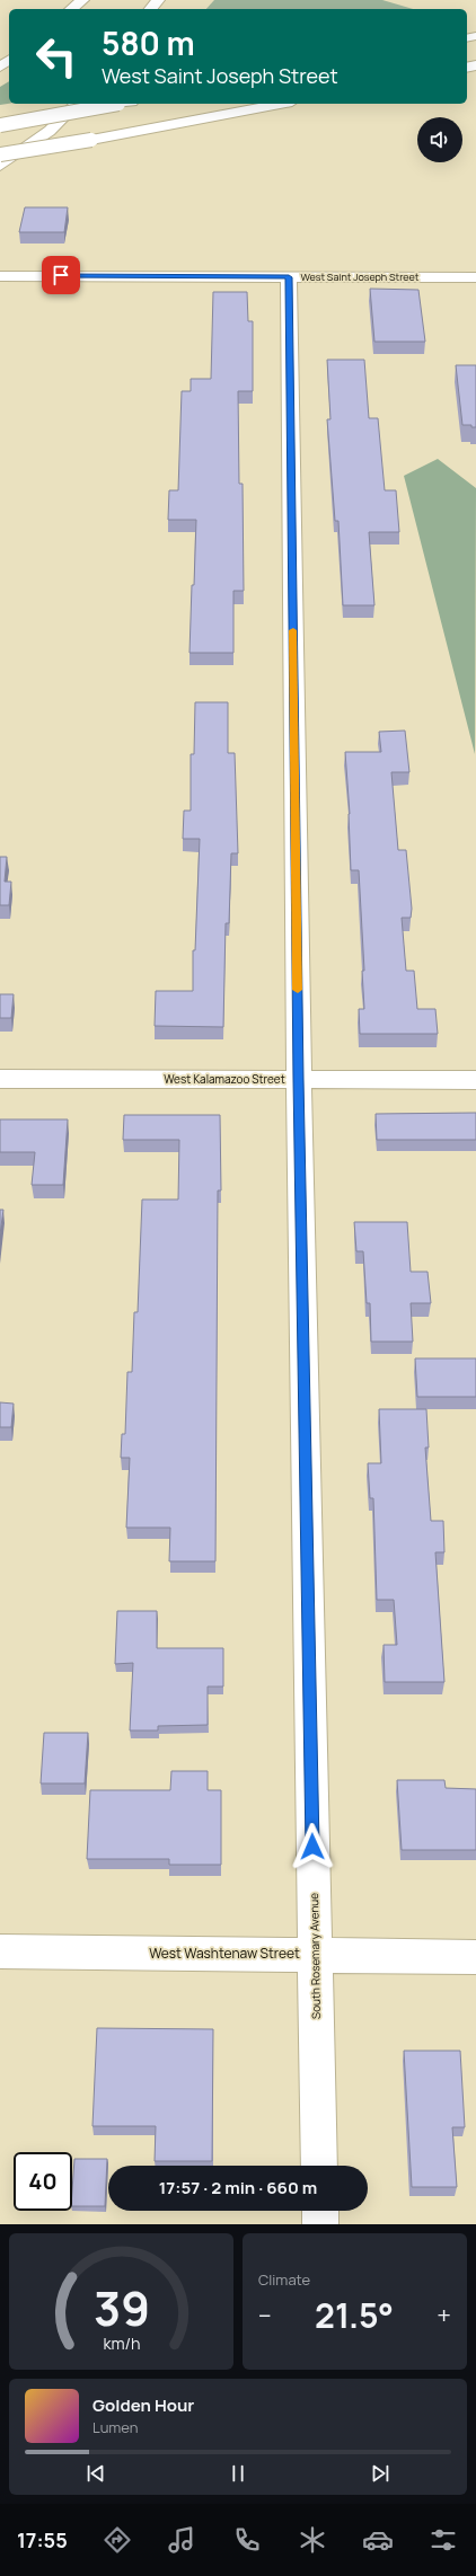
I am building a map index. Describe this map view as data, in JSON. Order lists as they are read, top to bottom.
{
  "streets": {
    "main road": [
      "West Saint Joseph Street",
      "West Kalamazoo Street",
      "West Washtenaw Street",
      "South Rosemary Avenue"
    ]
  },
  "crossings": [
    ["West Saint Joseph Street", "South Rosemary Avenue"],
    ["West Kalamazoo Street", "South Rosemary Avenue"],
    ["West Washtenaw Street", "South Rosemary Avenue"]
  ],
  "page": {
    "turn": ["580 m", "West Saint Joseph Street"],
    "limit": "40",
    "trip": "17:57 · 2 min · 660 m",
    "tile": "Climate",
    "heat": ["−", "21.5°", "+"],
    "song": ["Golden Hour", "Lumen"],
    "tabs": "17:55",
    "gauge": ["39", "km/h"]
  }
}
